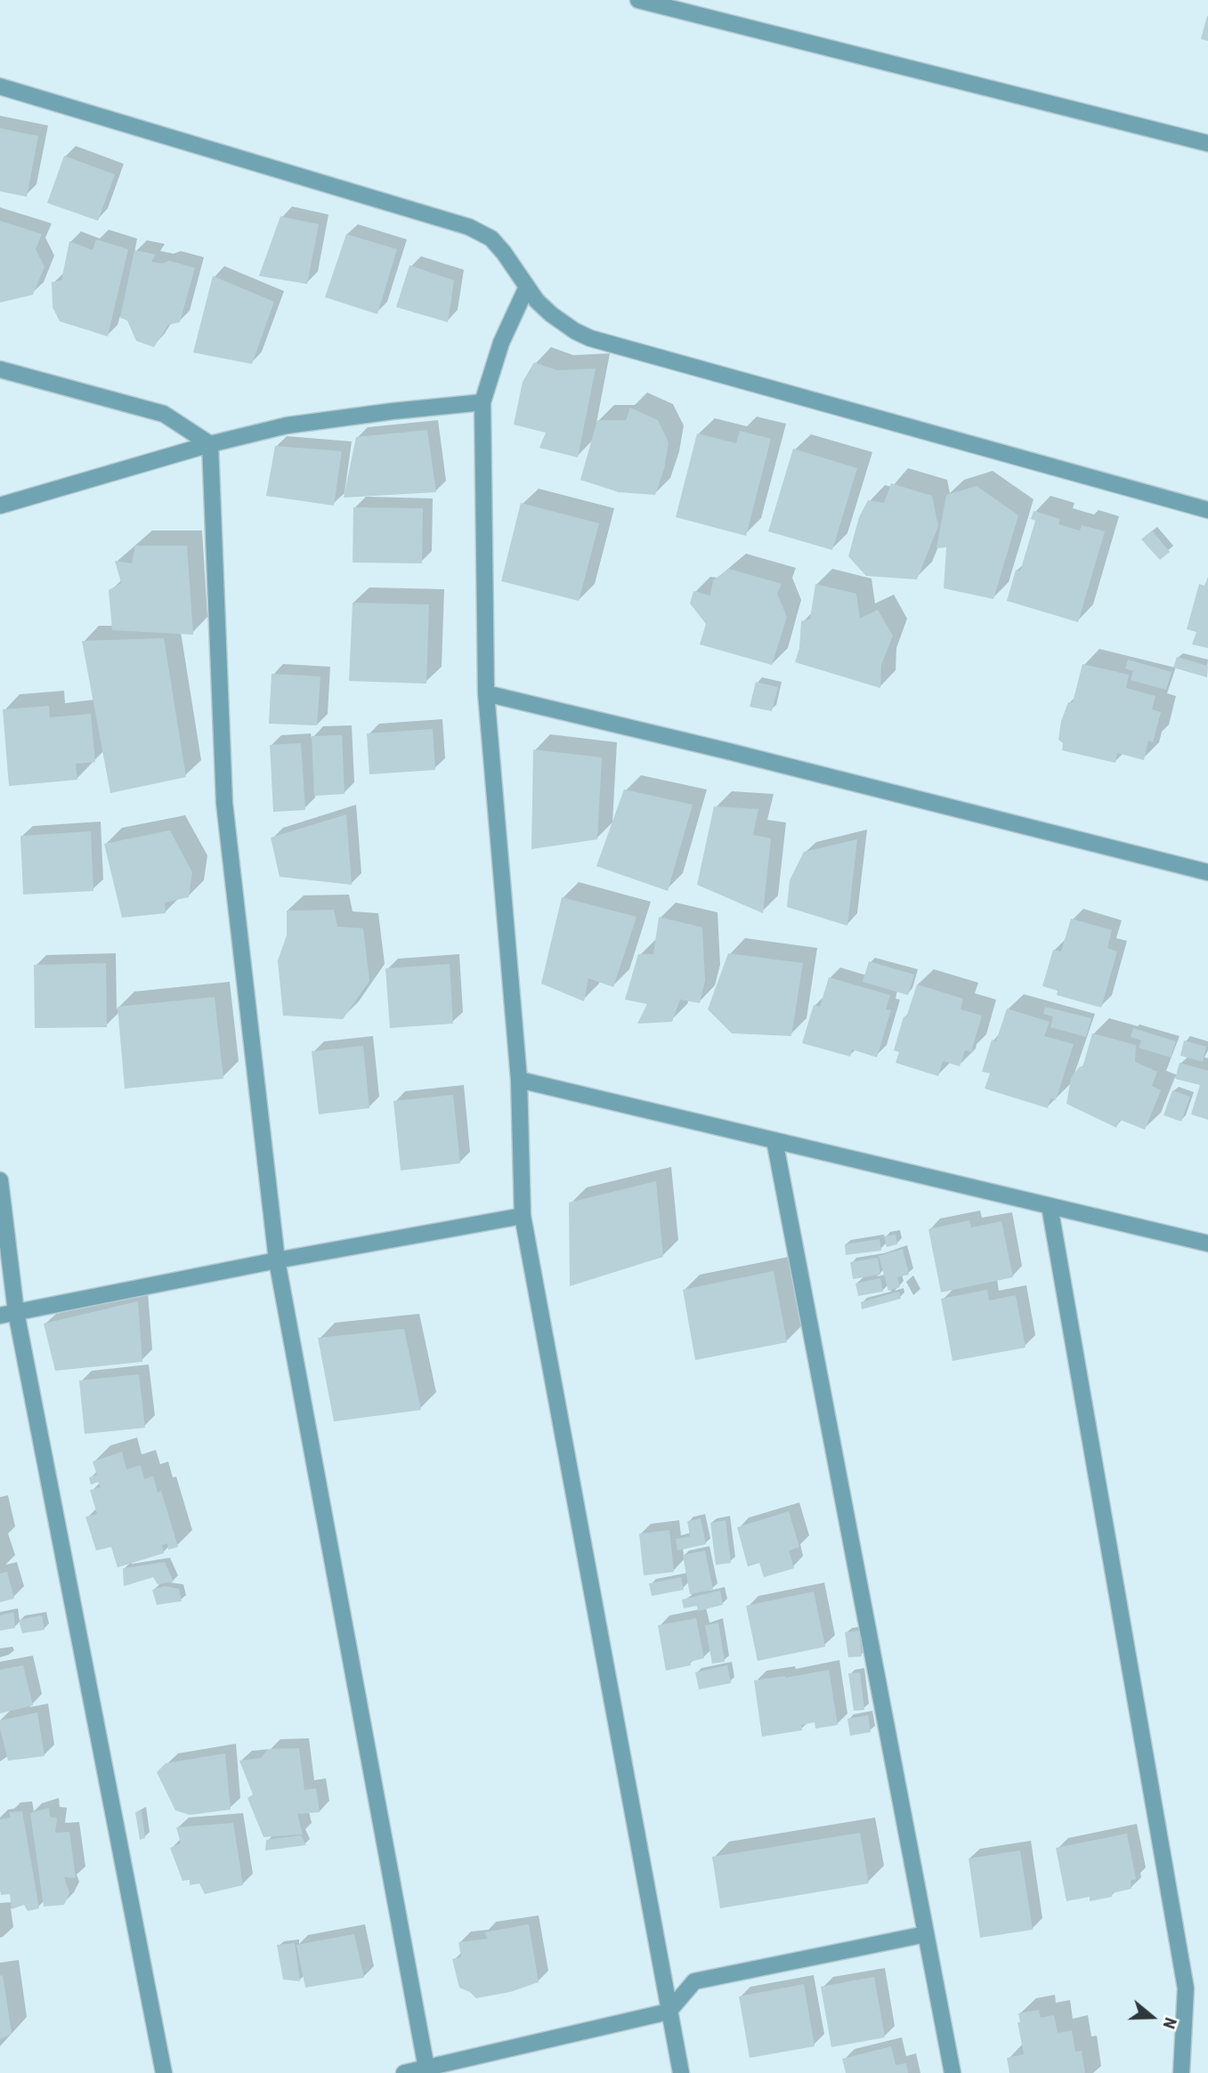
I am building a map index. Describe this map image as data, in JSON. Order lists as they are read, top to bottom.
{
  "north": "right"
}
